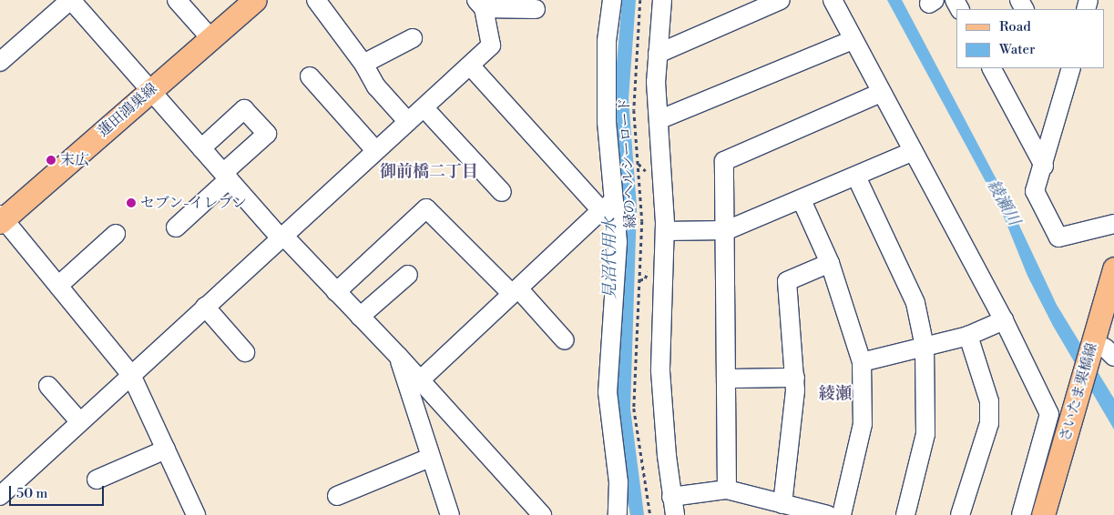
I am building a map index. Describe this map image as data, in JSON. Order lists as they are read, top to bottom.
{
  "streets": {
    "main road": ["蓮田鴻巣線", "さいたま栗橋線"],
    "path": ["緑のヘルシーロード"]
  },
  "districts": ["御前橋二丁目", "綾瀬"],
  "water": ["綾瀬川", "見沼代用水"],
  "places": ["末広", "セブン-イレブン"],
  "legend": ["Road", "Water"],
  "scale_bar": "50 m"
}
